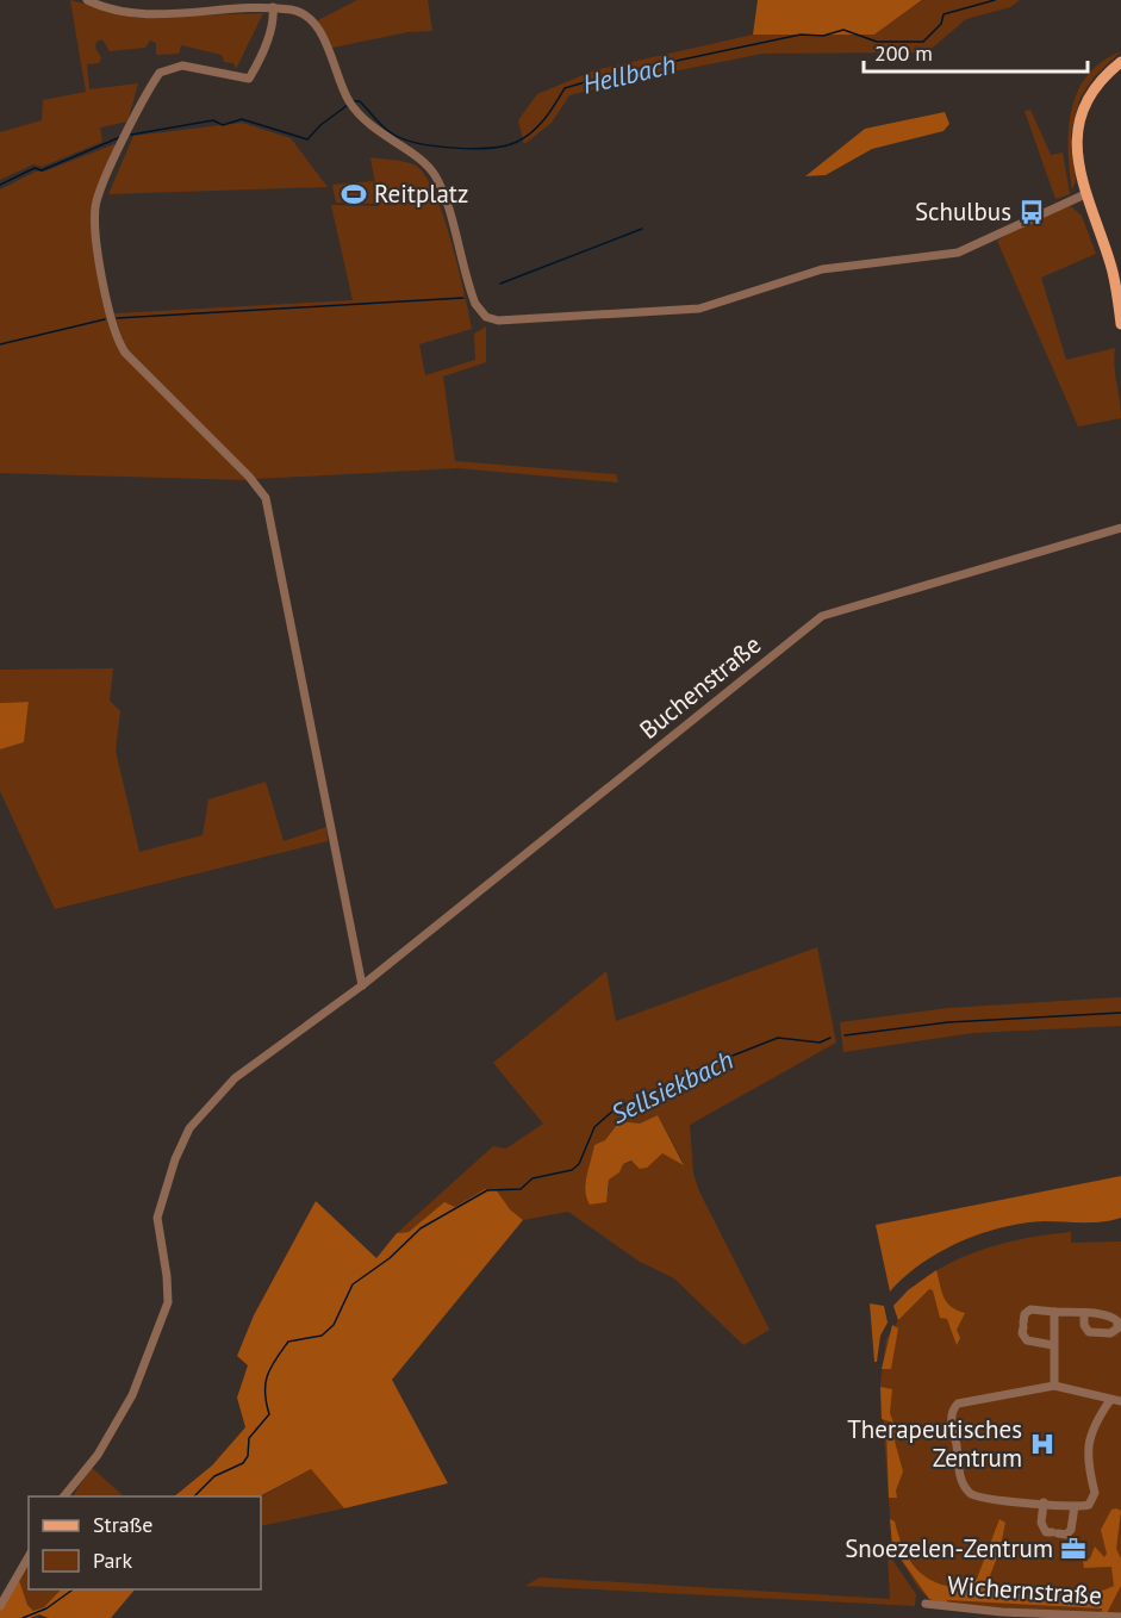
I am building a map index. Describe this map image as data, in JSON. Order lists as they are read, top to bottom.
{
  "streets": {
    "street": ["Buchenstraße", "Wichernstraße"]
  },
  "water": ["Hellbach", "Sellsiekbach"],
  "places": {
    "sports": ["Reitplatz"],
    "bus stop": ["Schulbus"],
    "hospital": ["Therapeutisches Zentrum"],
    "office": ["Snoezelen-Zentrum"]
  },
  "legend": ["Straße", "Park"],
  "scale_bar": "200 m"
}
